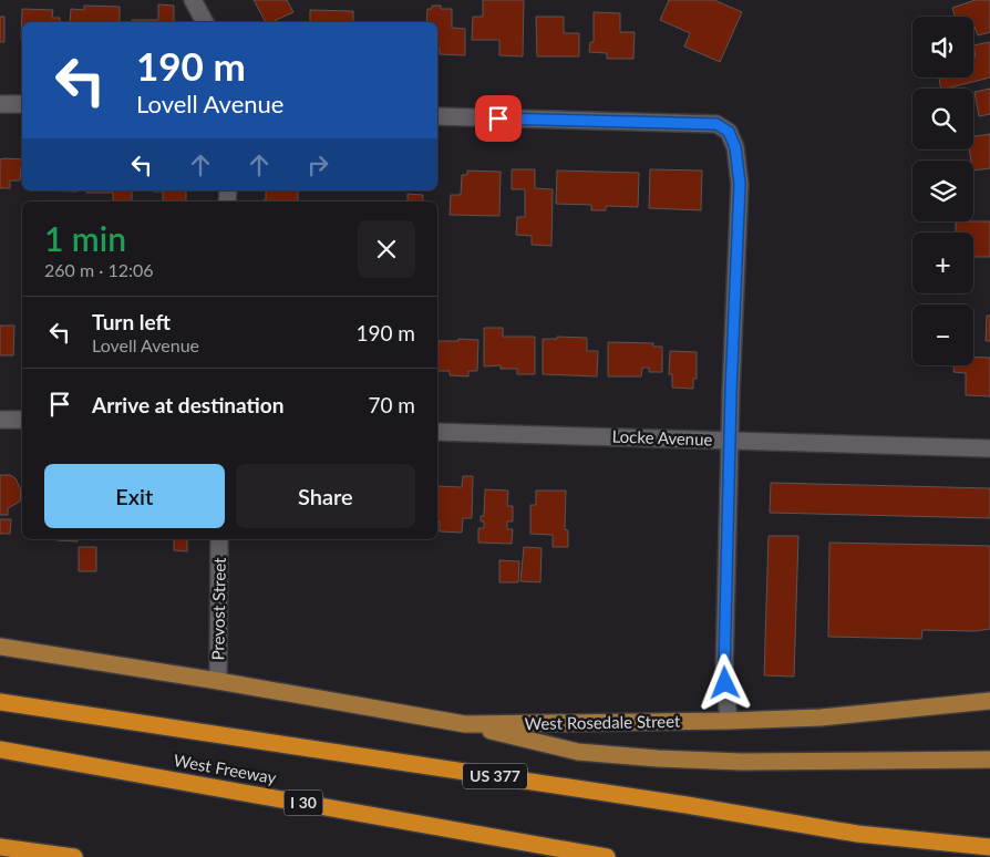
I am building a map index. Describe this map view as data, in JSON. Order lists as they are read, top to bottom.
{
  "streets": {
    "highway": ["West Freeway", "US 377", "I 30"],
    "main road": ["West Rosedale Street"],
    "street": ["Locke Avenue", "Prevost Street"]
  },
  "crossings": [
    ["Prevost Street", "West Rosedale Street"]
  ],
  "page": {
    "map_buttons": ["+", "−"],
    "turn": ["190 m", "Lovell Avenue"],
    "heading": ["1 min", "260 m · 12:06"],
    "list": [
      {
        "name": "Turn left",
        "note": "Lovell Avenue",
        "value": "190 m"
      },
      {
        "name": "Arrive at destination",
        "value": "70 m"
      }
    ],
    "buttons": ["Exit", "Share"]
  }
}
